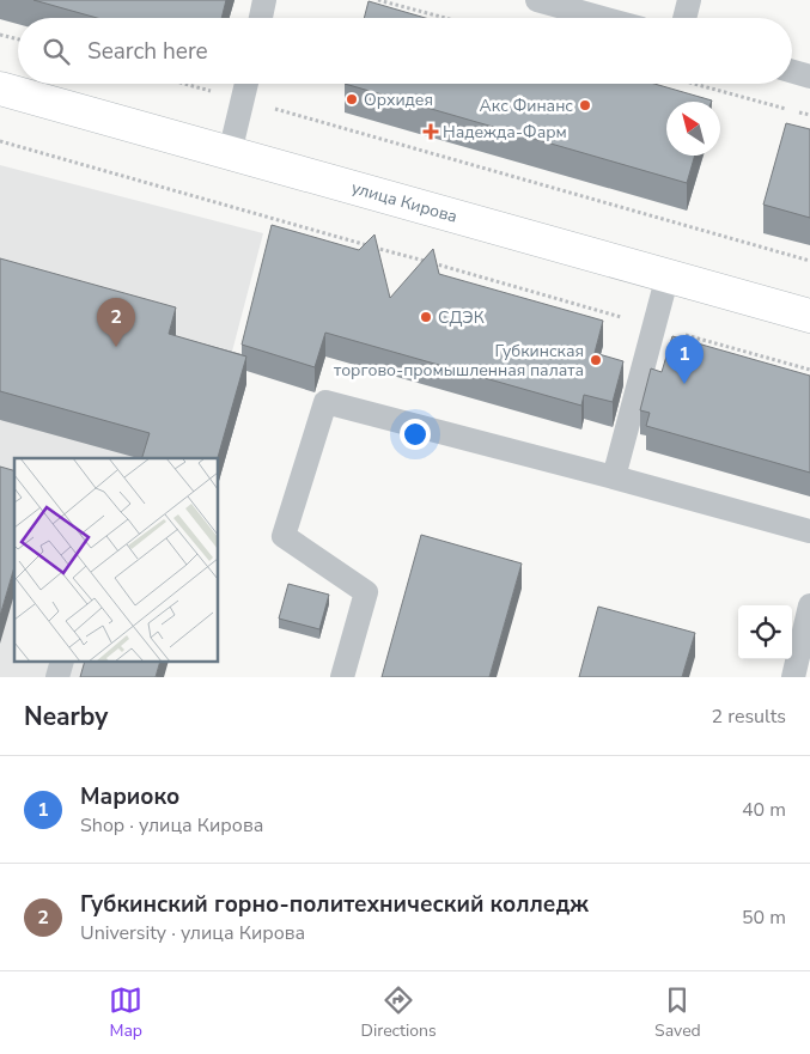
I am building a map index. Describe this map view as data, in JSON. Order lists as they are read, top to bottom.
{
  "streets": {
    "main road": ["улица Кирова"]
  },
  "places": {
    "other": [
      "Орхидея",
      "Акс Финанс",
      "СДЭК",
      "Губкинская торгово-промышленная палата"
    ],
    "health": ["Надежда-Фарм"]
  },
  "north": "top left",
  "page": {
    "search": "Search here",
    "pins": ["2", "1"],
    "heading": ["Nearby", "2 results"],
    "list": [
      {
        "mark": "1",
        "name": "Мариоко",
        "note": "Shop · улица Кирова",
        "value": "40 m"
      },
      {
        "mark": "2",
        "name": "Губкинский горно-политехнический колледж",
        "note": "University · улица Кирова",
        "value": "50 m"
      }
    ],
    "nav": ["Map", "Directions", "Saved"]
  }
}
